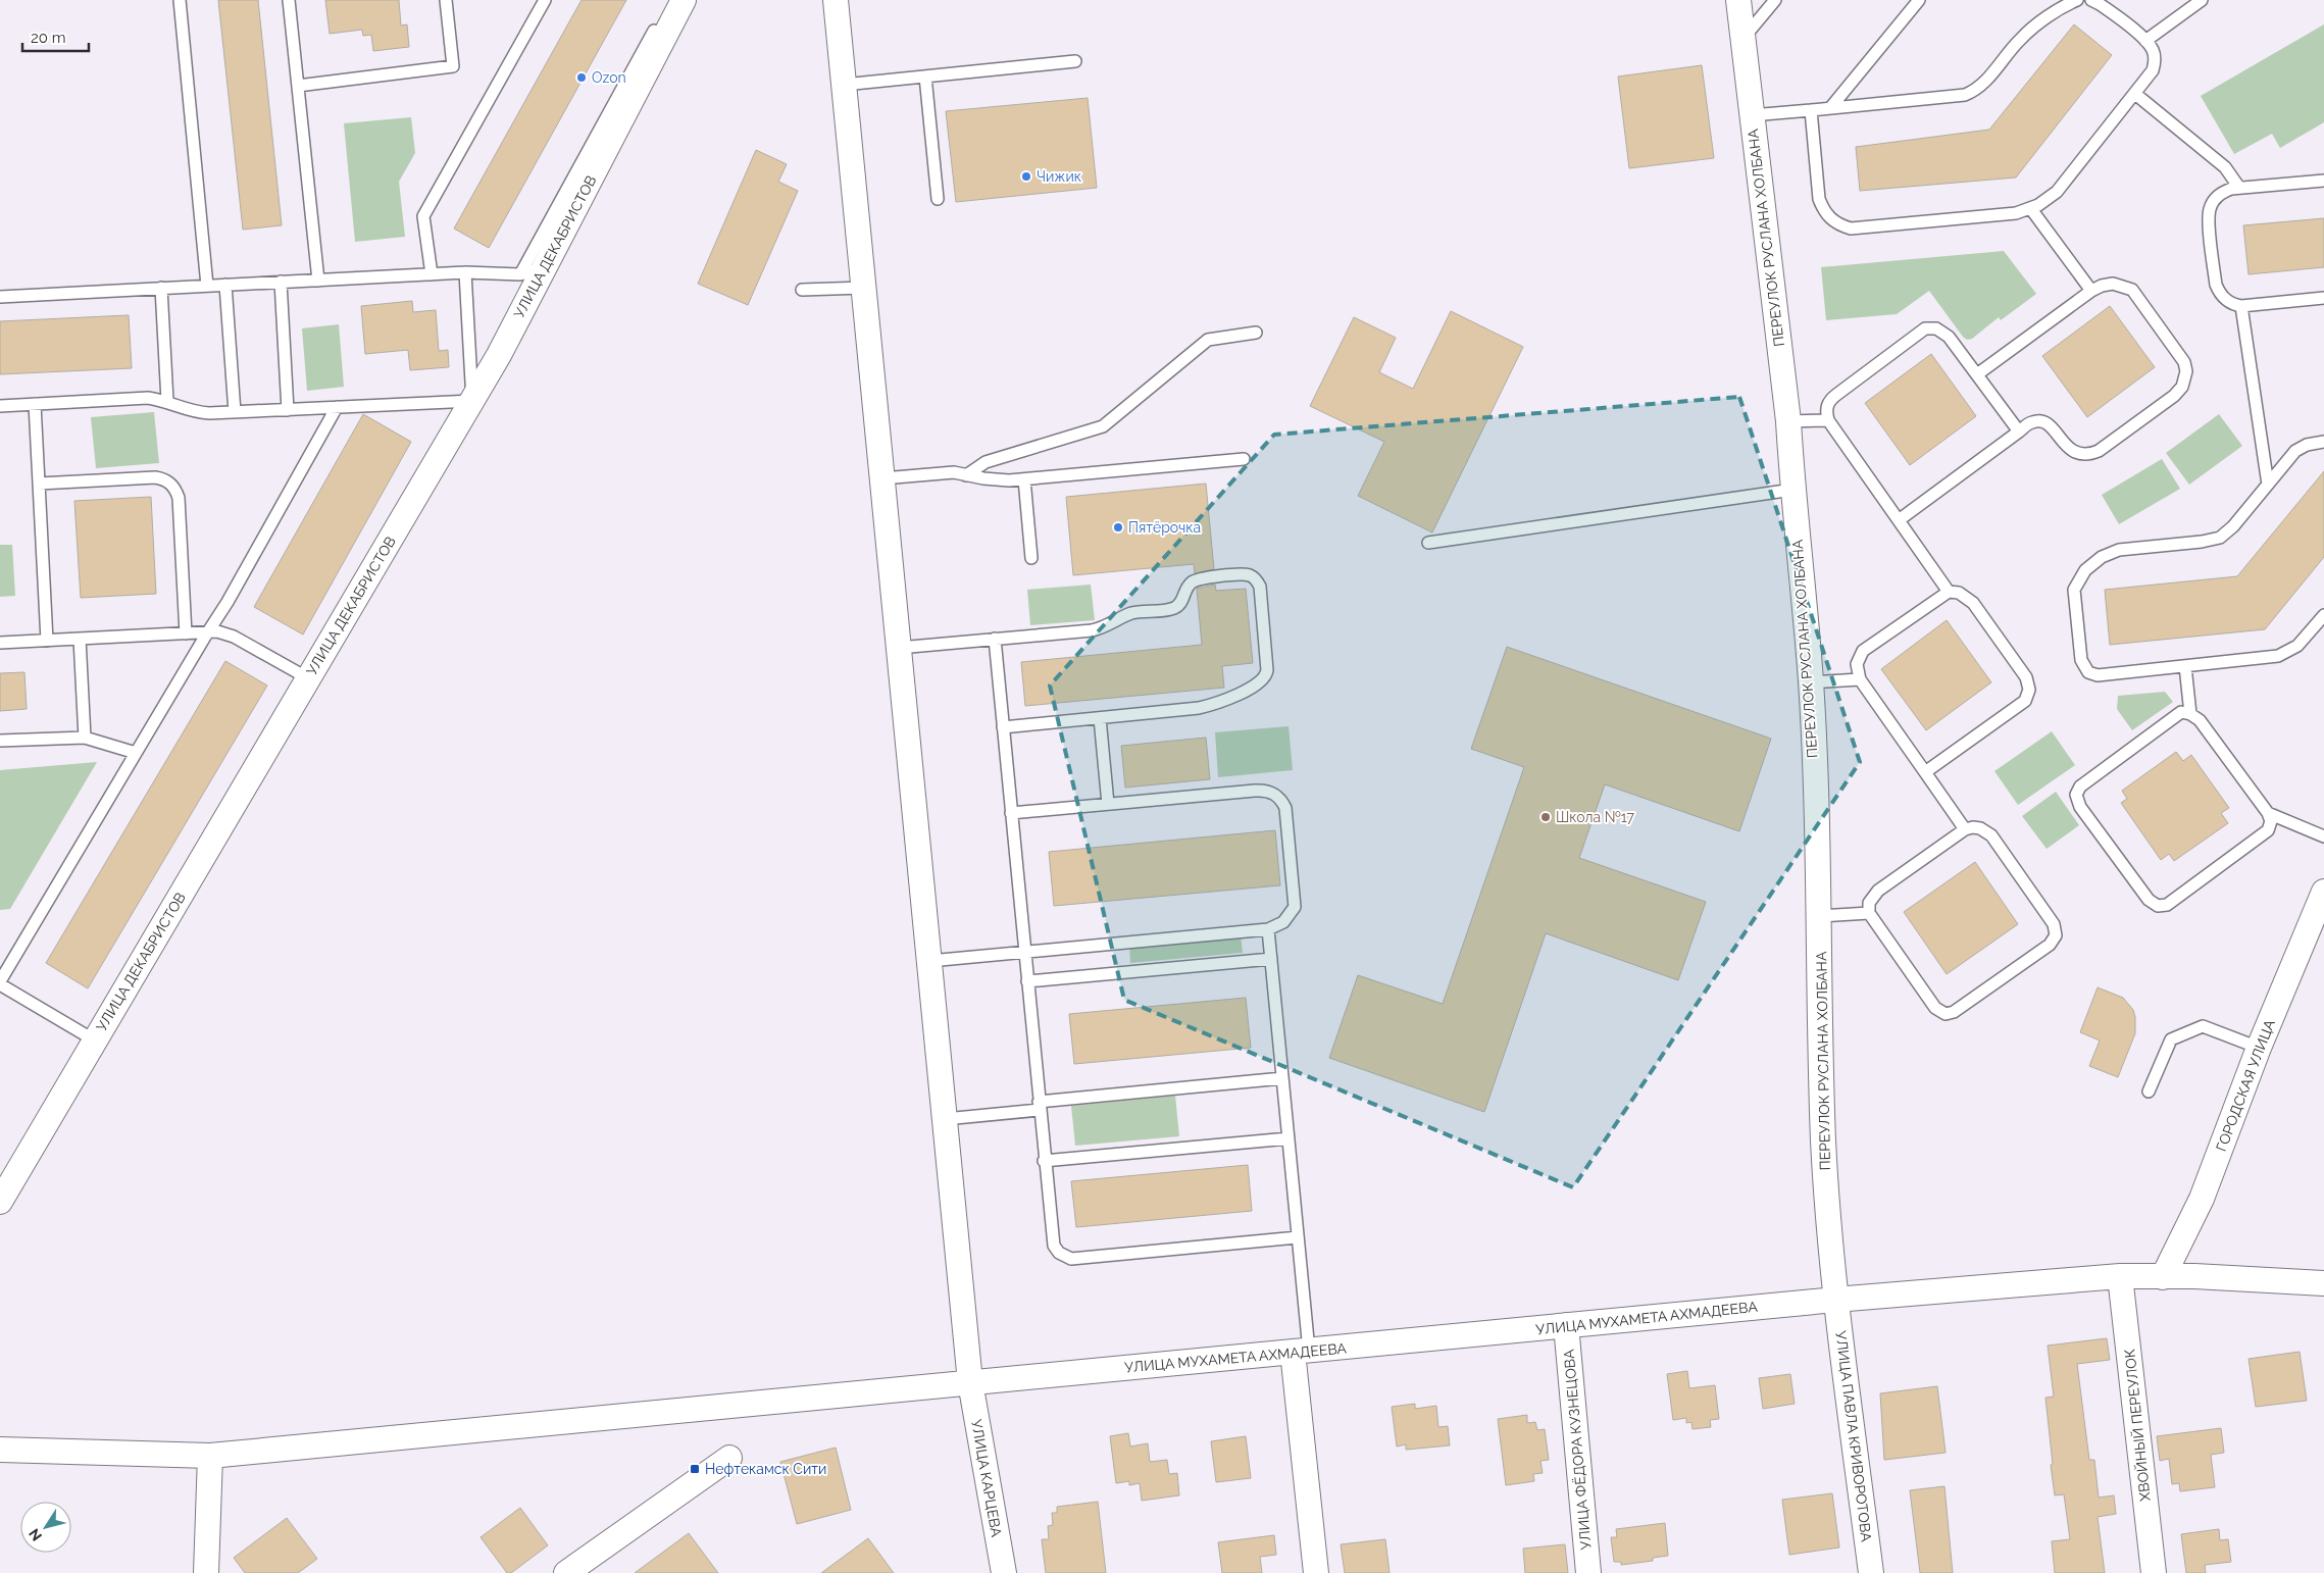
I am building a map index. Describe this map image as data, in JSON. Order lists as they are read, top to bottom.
{
  "streets": {
    "street": [
      "ПЕРЕУЛОК РУСЛАНА ХОЛБАНА",
      "УЛИЦА ДЕКАБРИСТОВ",
      "ГОРОДСКАЯ УЛИЦА",
      "УЛИЦА МУХАМЕТА АХМАДЕЕВА",
      "ХВОЙНЫЙ ПЕРЕУЛОК",
      "УЛИЦА ПАВЛА КРИВОРОТОВА",
      "УЛИЦА ФЁДОРА КУЗНЕЦОВА",
      "УЛИЦА КАРЦЕВА"
    ]
  },
  "crossings": [
    ["ПЕРЕУЛОК РУСЛАНА ХОЛБАНА", "УЛИЦА МУХАМЕТА АХМАДЕЕВА"],
    ["ПЕРЕУЛОК РУСЛАНА ХОЛБАНА", "УЛИЦА ПАВЛА КРИВОРОТОВА"],
    ["ГОРОДСКАЯ УЛИЦА", "УЛИЦА МУХАМЕТА АХМАДЕЕВА"],
    ["УЛИЦА МУХАМЕТА АХМАДЕЕВА", "ХВОЙНЫЙ ПЕРЕУЛОК"],
    ["УЛИЦА МУХАМЕТА АХМАДЕЕВА", "УЛИЦА ПАВЛА КРИВОРОТОВА"],
    ["УЛИЦА МУХАМЕТА АХМАДЕЕВА", "УЛИЦА ФЁДОРА КУЗНЕЦОВА"],
    ["УЛИЦА МУХАМЕТА АХМАДЕЕВА", "УЛИЦА КАРЦЕВА"]
  ],
  "places": {
    "other": [
      "Ozon",
      "Чижик",
      "Пятёрочка",
      "Школа №17"
    ],
    "transit": ["Нефтекамск Сити"]
  },
  "scale_bar": "20 m",
  "north": "bottom left"
}
